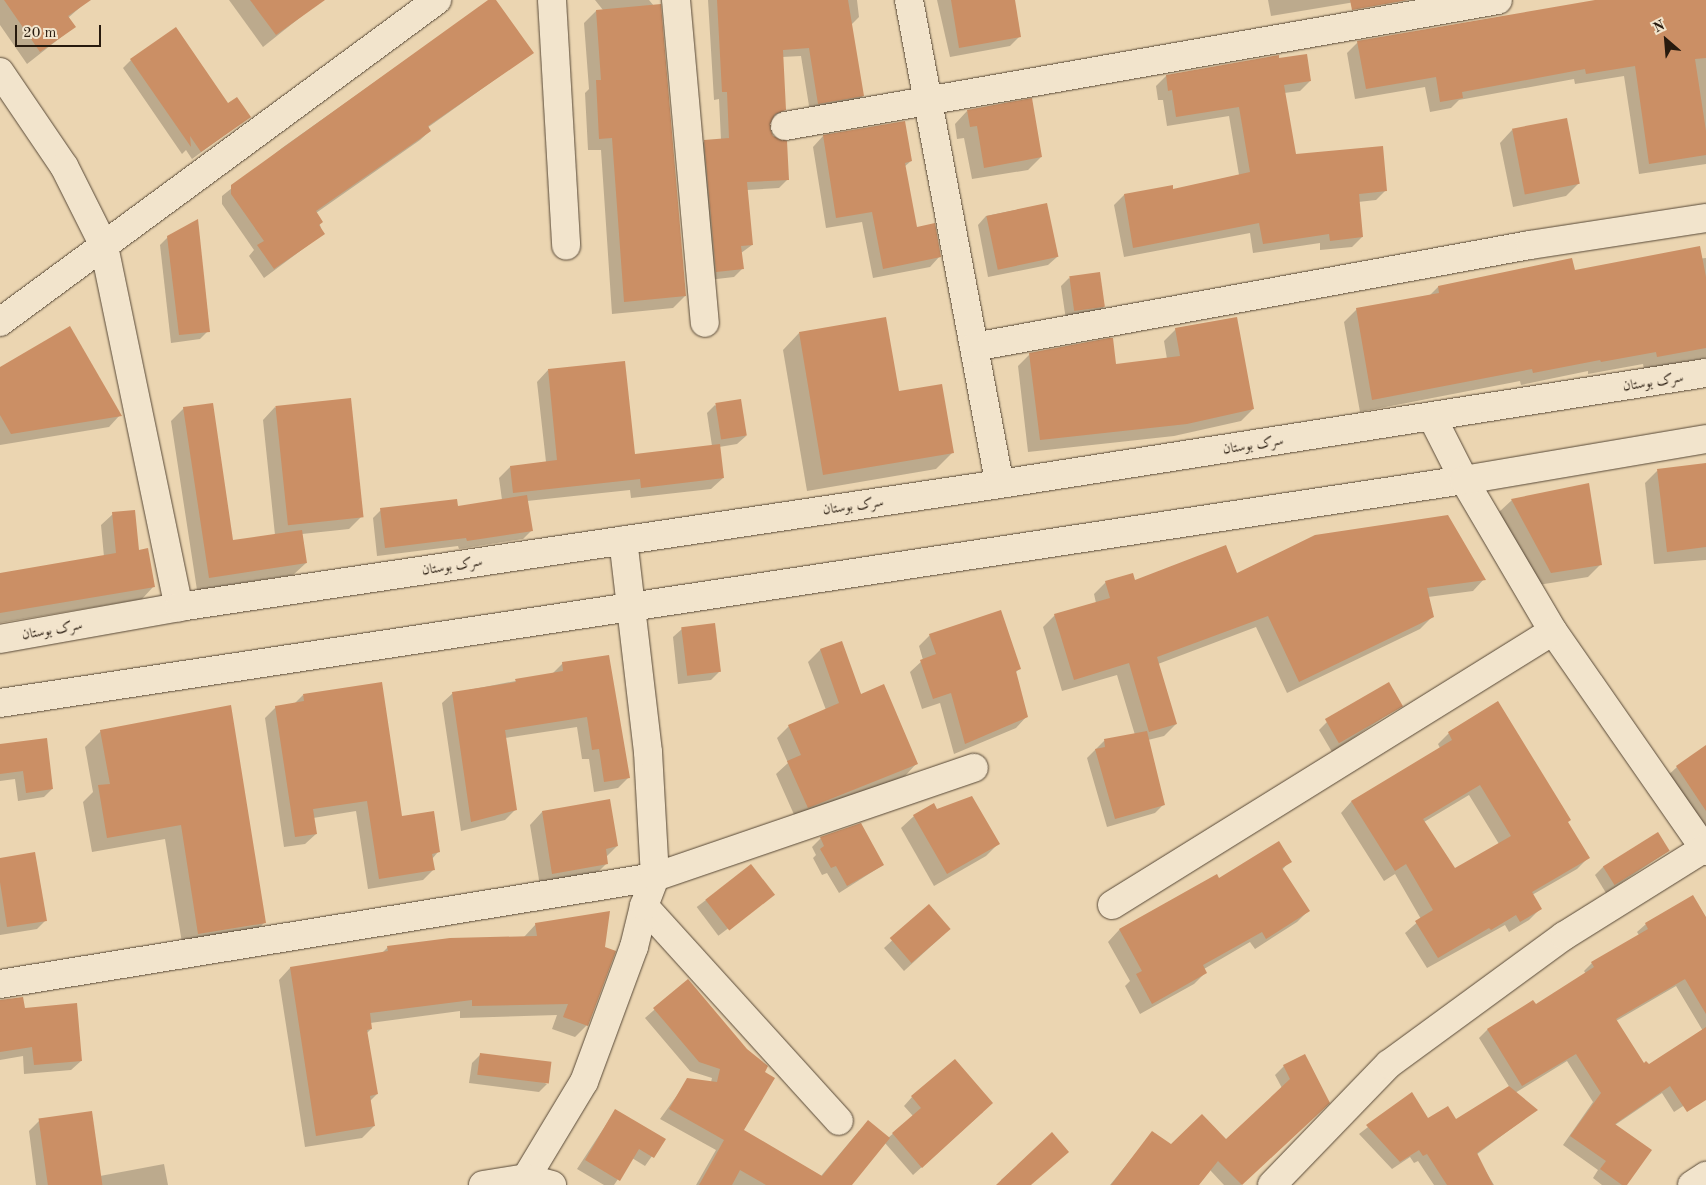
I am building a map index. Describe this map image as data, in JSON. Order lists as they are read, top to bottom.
{
  "streets": {
    "street": ["سرک بوستان"]
  },
  "scale_bar": "20 m",
  "north": "top left"
}
